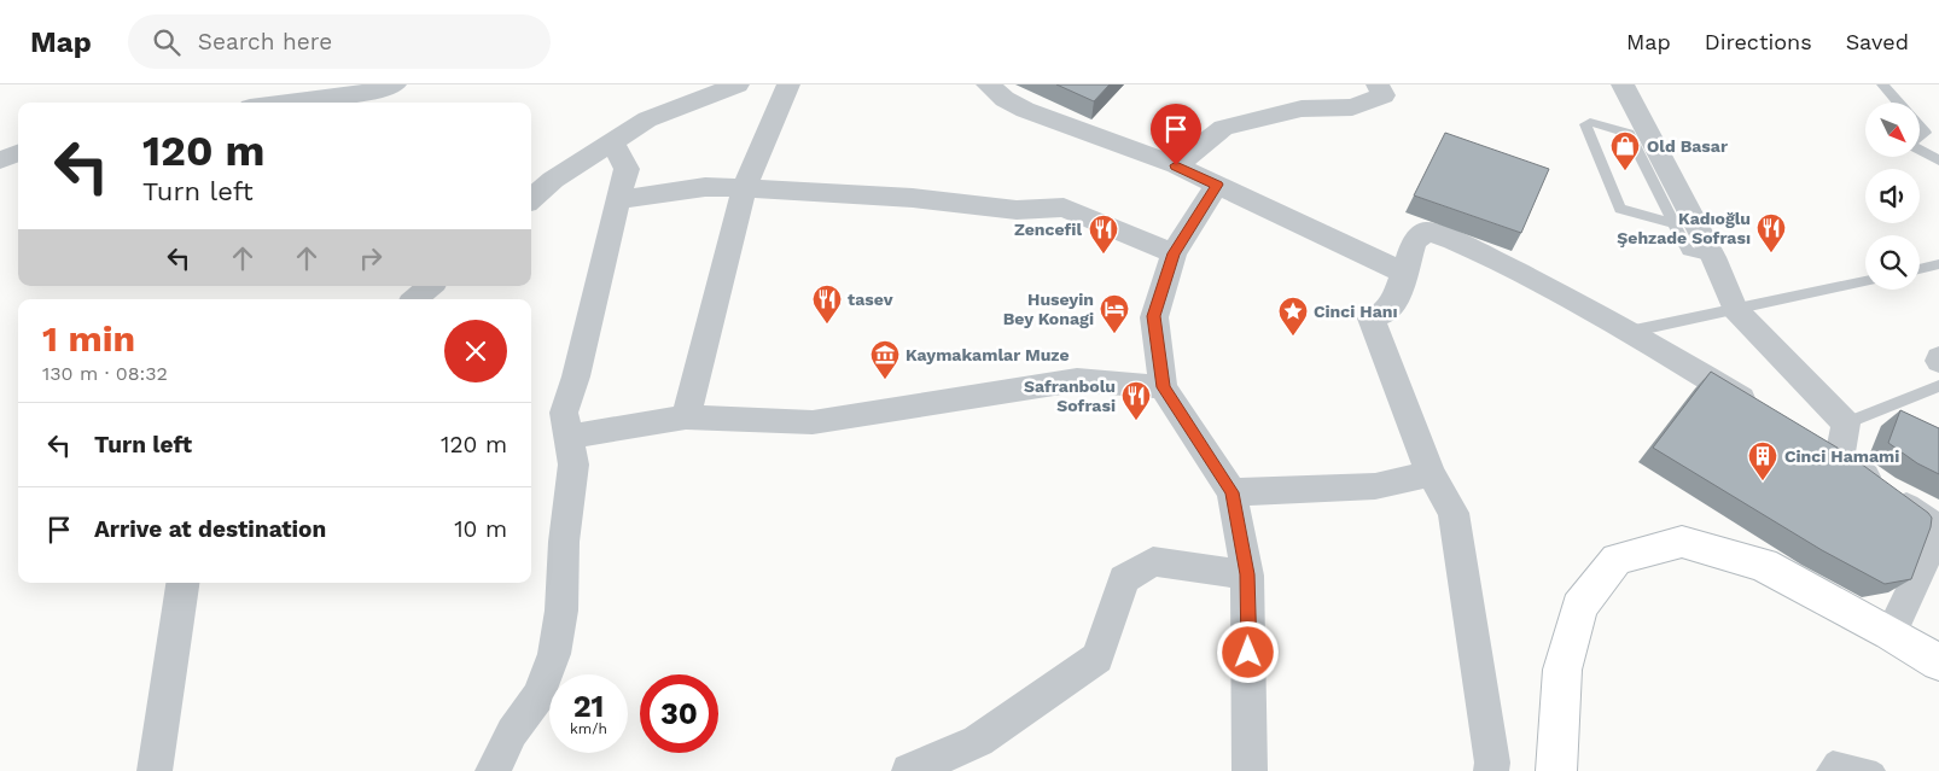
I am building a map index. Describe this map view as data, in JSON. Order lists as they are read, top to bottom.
{
  "places": {
    "shop": ["Old Basar"],
    "restaurant": [
      "Kadıoğlu Şehzade Sofrası",
      "Zencefil",
      "tasev",
      "Safranbolu Sofrasi"
    ],
    "hotel": ["Huseyin Bey Konagi"],
    "place": ["Cinci Hanı"],
    "museum": ["Kaymakamlar Muze"],
    "building": ["Cinci Hamami"]
  },
  "north": "bottom right",
  "page": {
    "header": "Map",
    "search": "Search here",
    "nav": ["Map", "Directions", "Saved"],
    "turn": ["120 m", "Turn left"],
    "heading": ["1 min", "130 m · 08:32"],
    "list": [
      {
        "name": "Turn left",
        "value": "120 m"
      },
      {
        "name": "Arrive at destination",
        "value": "10 m"
      }
    ],
    "speed": "21 km/h",
    "limit": "30"
  }
}
